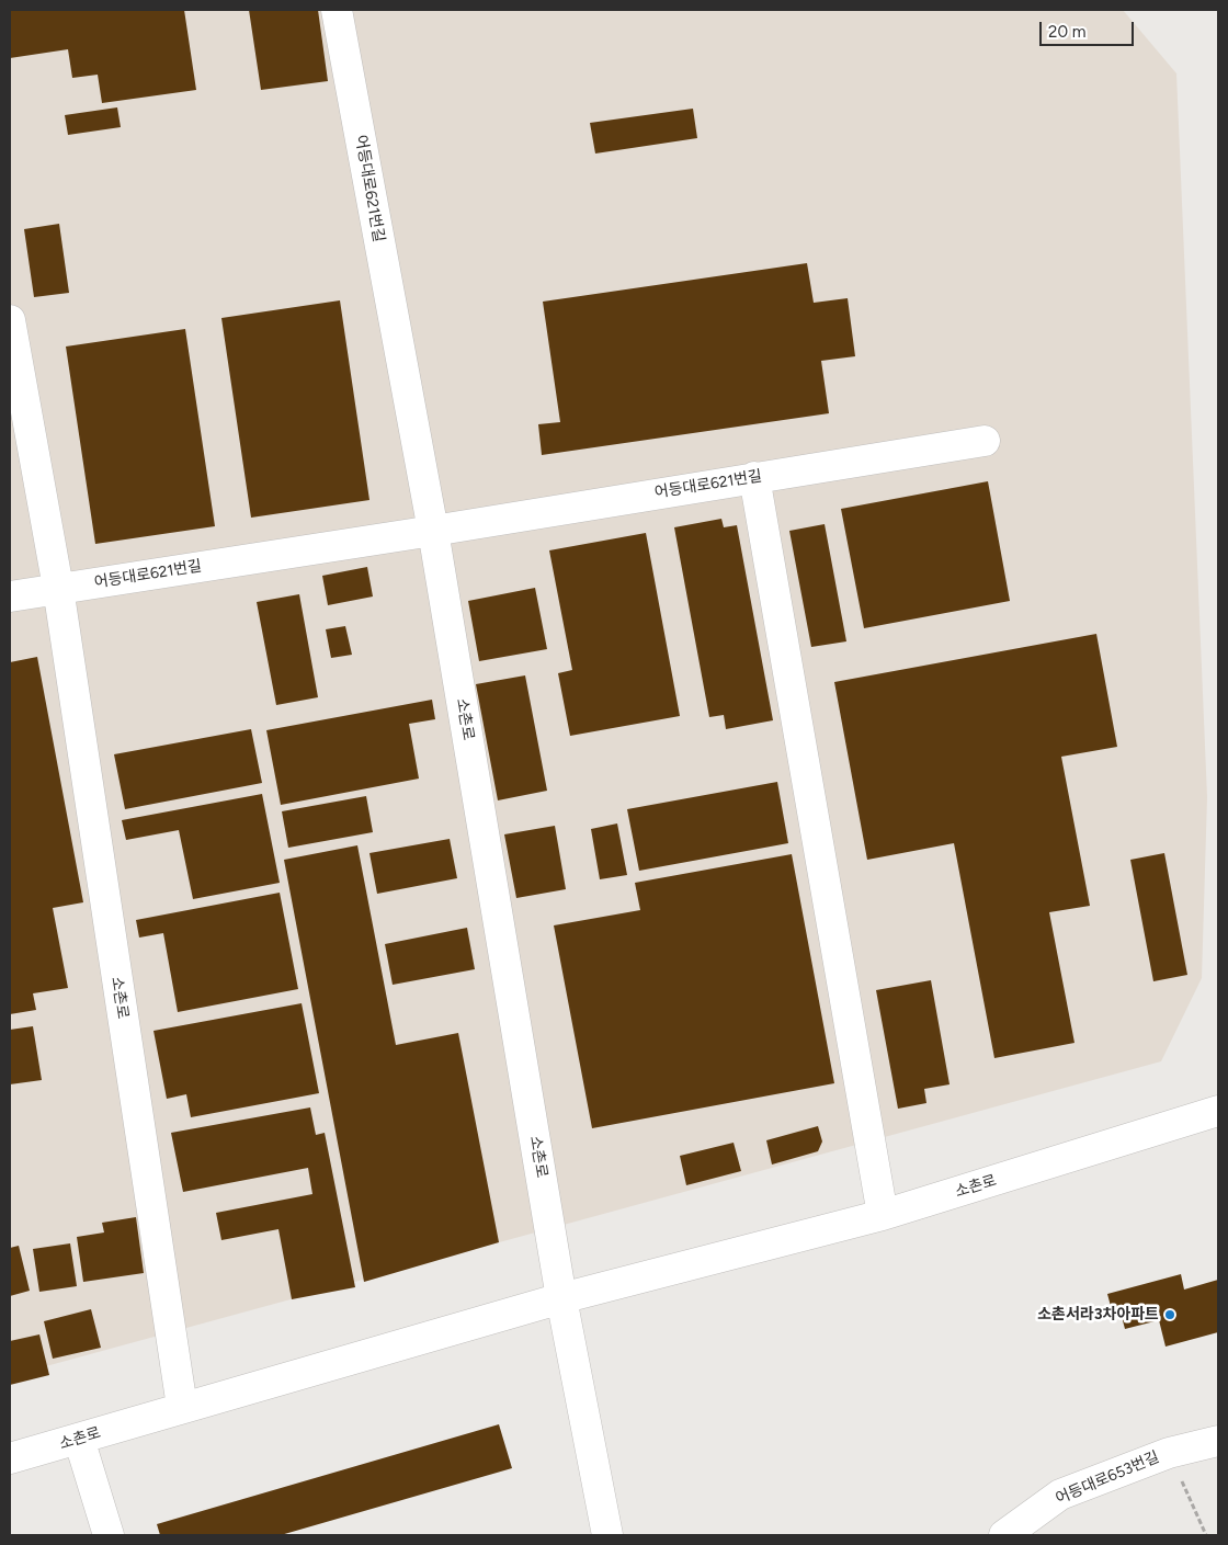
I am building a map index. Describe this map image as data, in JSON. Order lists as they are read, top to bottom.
{
  "streets": {
    "street": ["어등대로621번길", "소촌로", "어등대로653번길"]
  },
  "crossings": [
    ["어등대로621번길", "소촌로"]
  ],
  "places": ["소촌서라3차아파트"],
  "scale_bar": "20 m"
}
